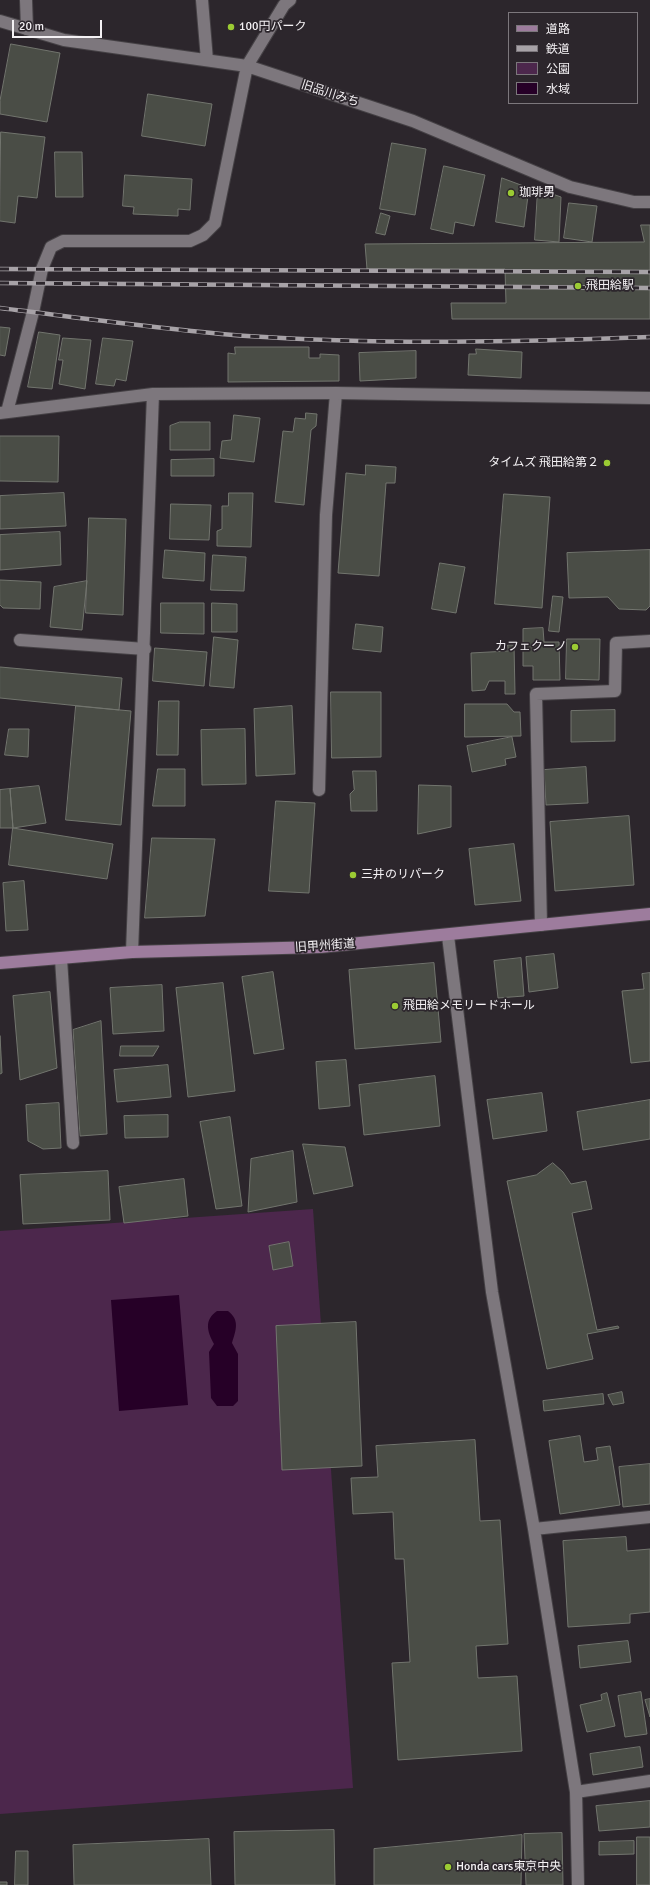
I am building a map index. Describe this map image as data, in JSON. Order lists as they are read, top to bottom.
{
  "streets": {
    "main road": ["旧甲州街道"],
    "street": ["旧品川みち"]
  },
  "places": [
    "100円パーク",
    "珈琲男",
    "飛田給駅",
    "タイムズ 飛田給第２",
    "カフェクーノ",
    "三井のリパーク",
    "飛田給メモリードホール",
    "Honda cars東京中央"
  ],
  "legend": [
    "道路",
    "鉄道",
    "公園",
    "水域"
  ],
  "scale_bar": "20 m"
}
